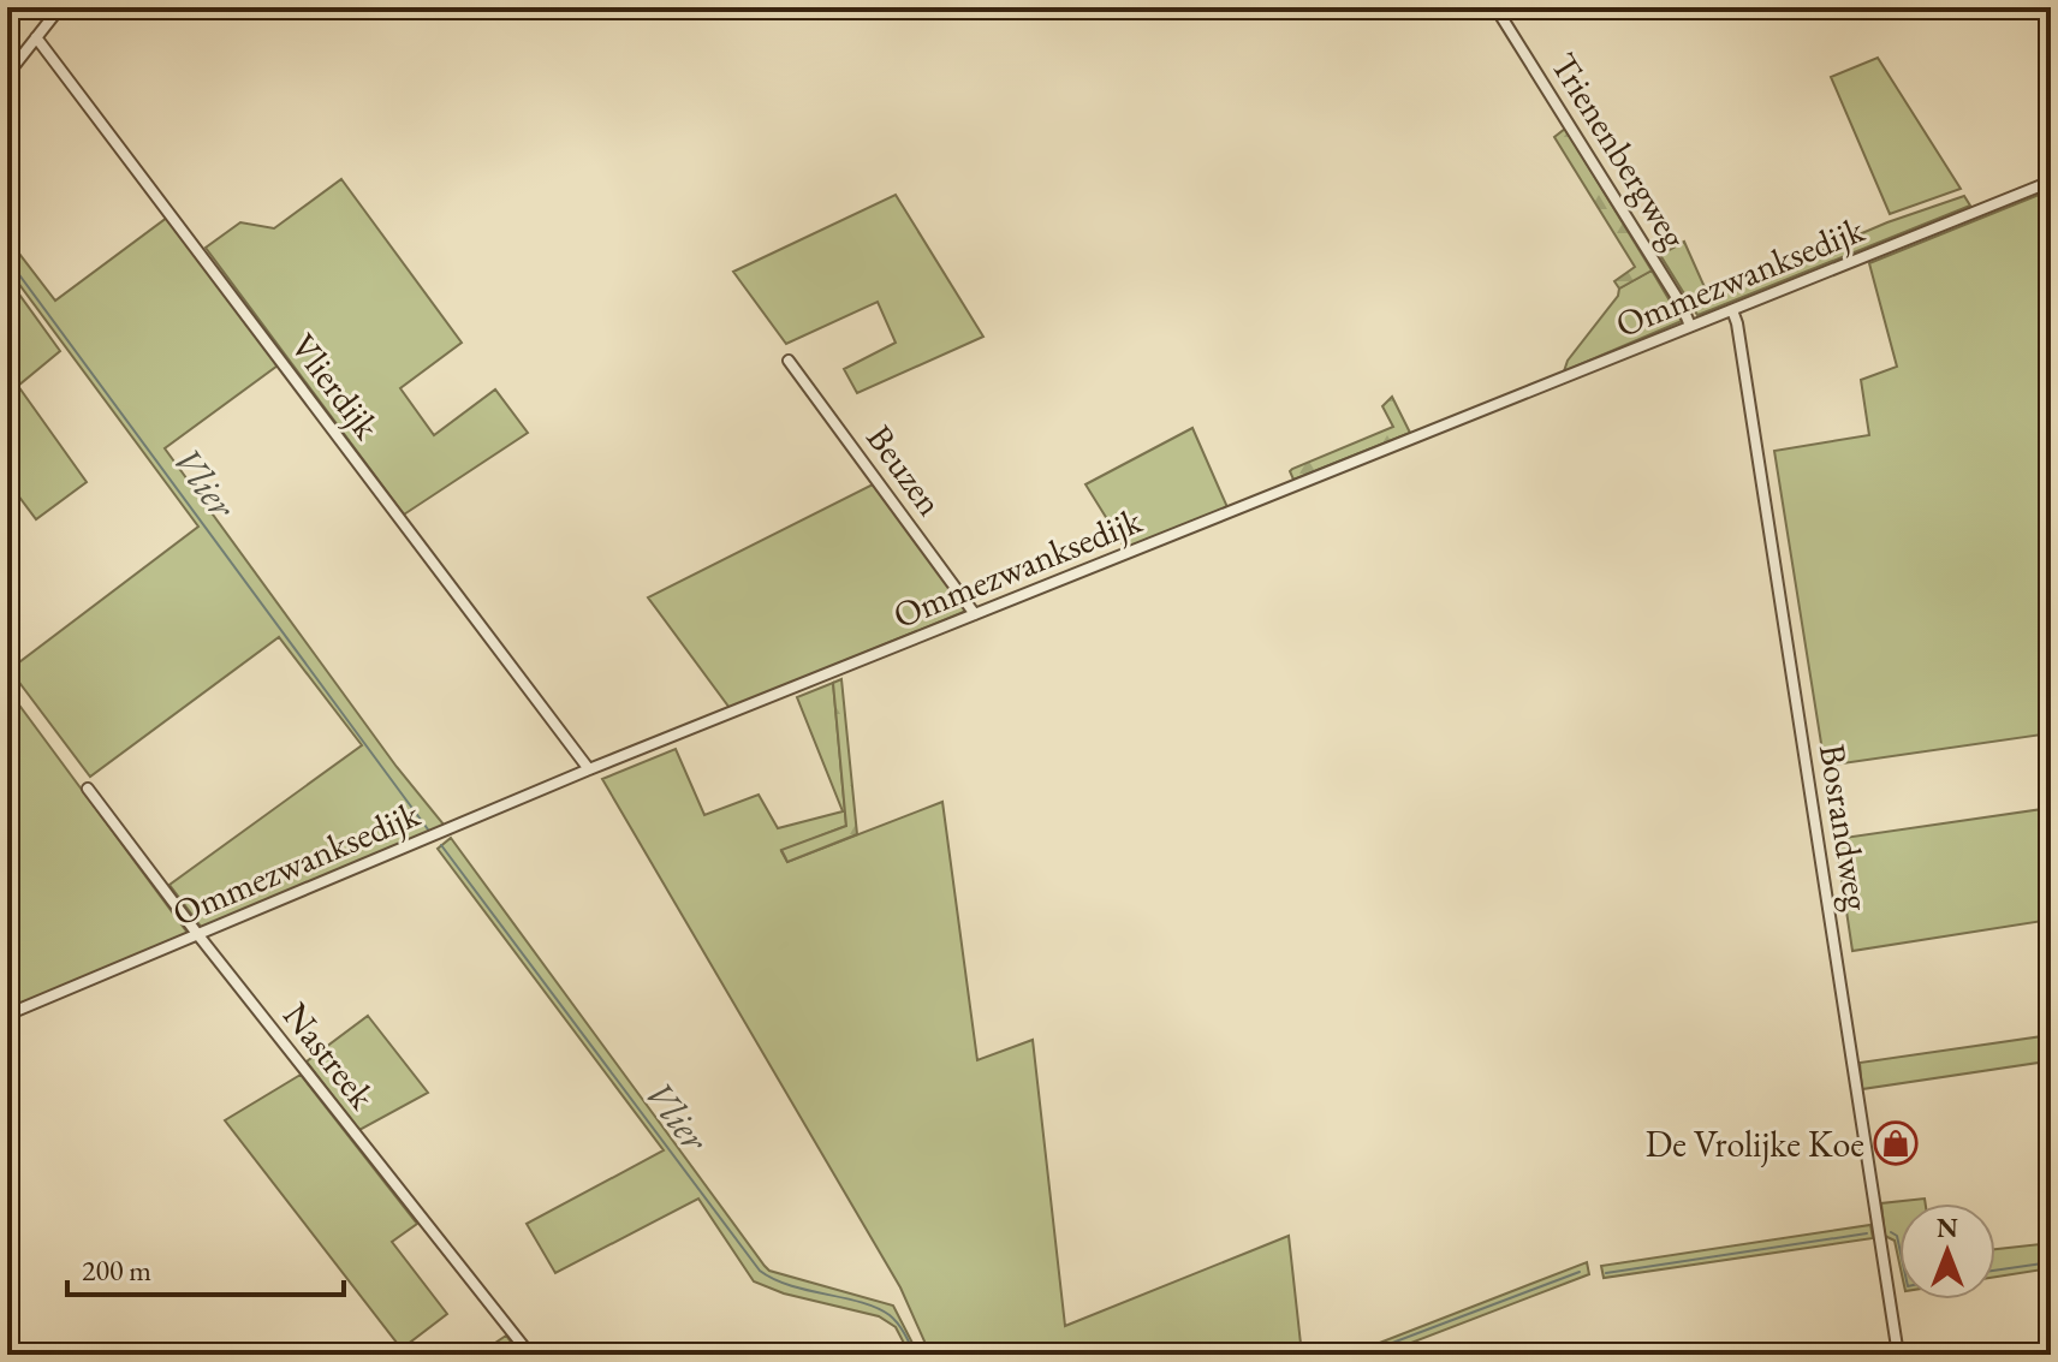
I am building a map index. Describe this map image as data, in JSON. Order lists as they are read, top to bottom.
{
  "streets": {
    "street": [
      "Trienenbergweg",
      "Ommezwanksedijk",
      "Vlierdijk",
      "Beuzen",
      "Bosrandweg",
      "Nastreek"
    ]
  },
  "crossings": [
    ["Trienenbergweg", "Ommezwanksedijk"],
    ["Ommezwanksedijk", "Vlierdijk"],
    ["Ommezwanksedijk", "Beuzen"],
    ["Ommezwanksedijk", "Bosrandweg"],
    ["Ommezwanksedijk", "Nastreek"]
  ],
  "water": ["Vlier"],
  "places": {
    "shop": ["De Vrolijke Koe"]
  },
  "scale_bar": "200 m",
  "north": "top"
}
